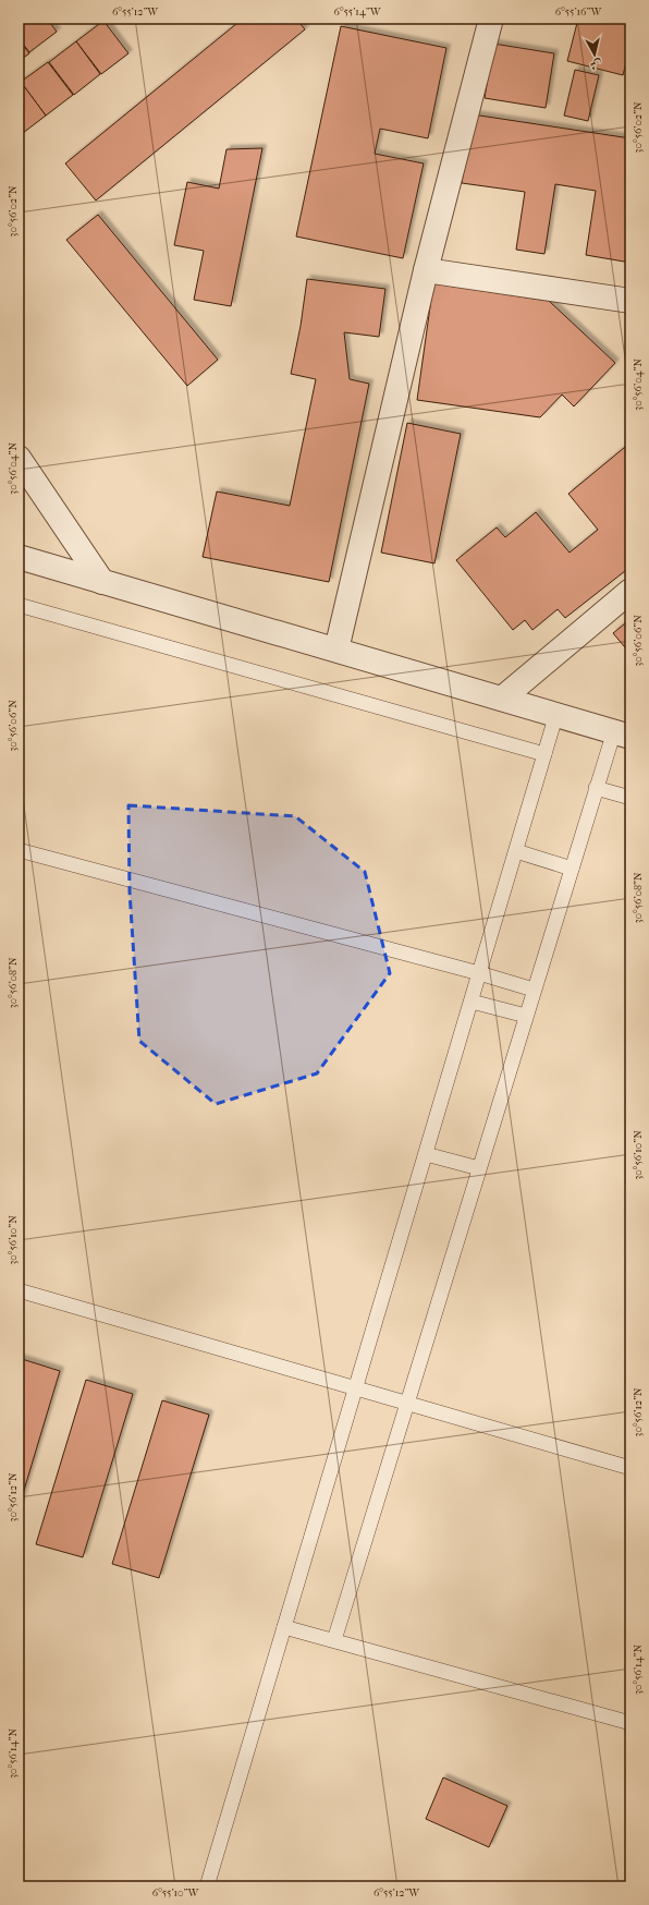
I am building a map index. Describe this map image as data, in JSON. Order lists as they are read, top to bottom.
{
  "north": "bottom",
  "coordinates": [
    "6°55'12\"W",
    "6°55'14\"W",
    "6°55'16\"W",
    "30°56'02\"N",
    "30°56'04\"N",
    "30°56'06\"N",
    "30°56'08\"N",
    "30°56'10\"N",
    "30°56'12\"N",
    "30°56'14\"N",
    "6°55'10\"W"
  ]
}
